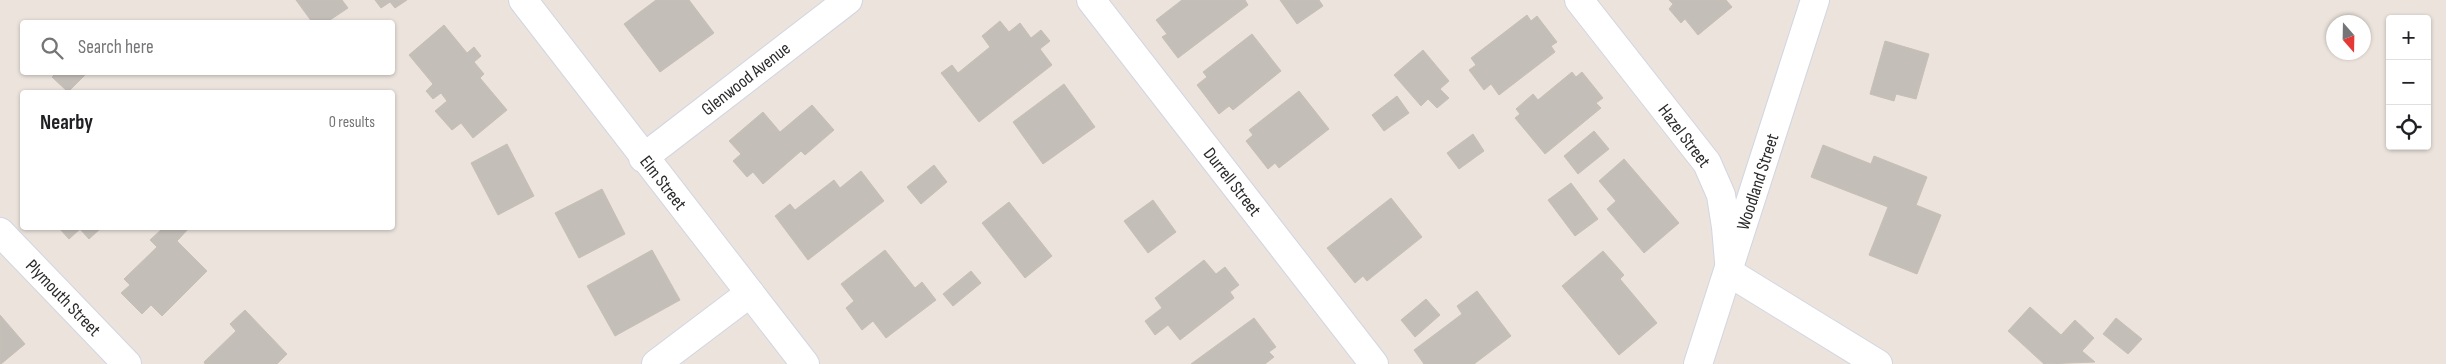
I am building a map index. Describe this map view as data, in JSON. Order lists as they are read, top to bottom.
{
  "streets": {
    "street": [
      "Glenwood Avenue",
      "Hazel Street",
      "Durrell Street",
      "Woodland Street",
      "Elm Street",
      "Plymouth Street"
    ]
  },
  "crossings": [
    ["Glenwood Avenue", "Elm Street"],
    ["Hazel Street", "Woodland Street"]
  ],
  "north": "bottom",
  "page": {
    "map_buttons": ["+", "−"],
    "search": "Search here",
    "heading": ["Nearby", "0 results"]
  }
}
